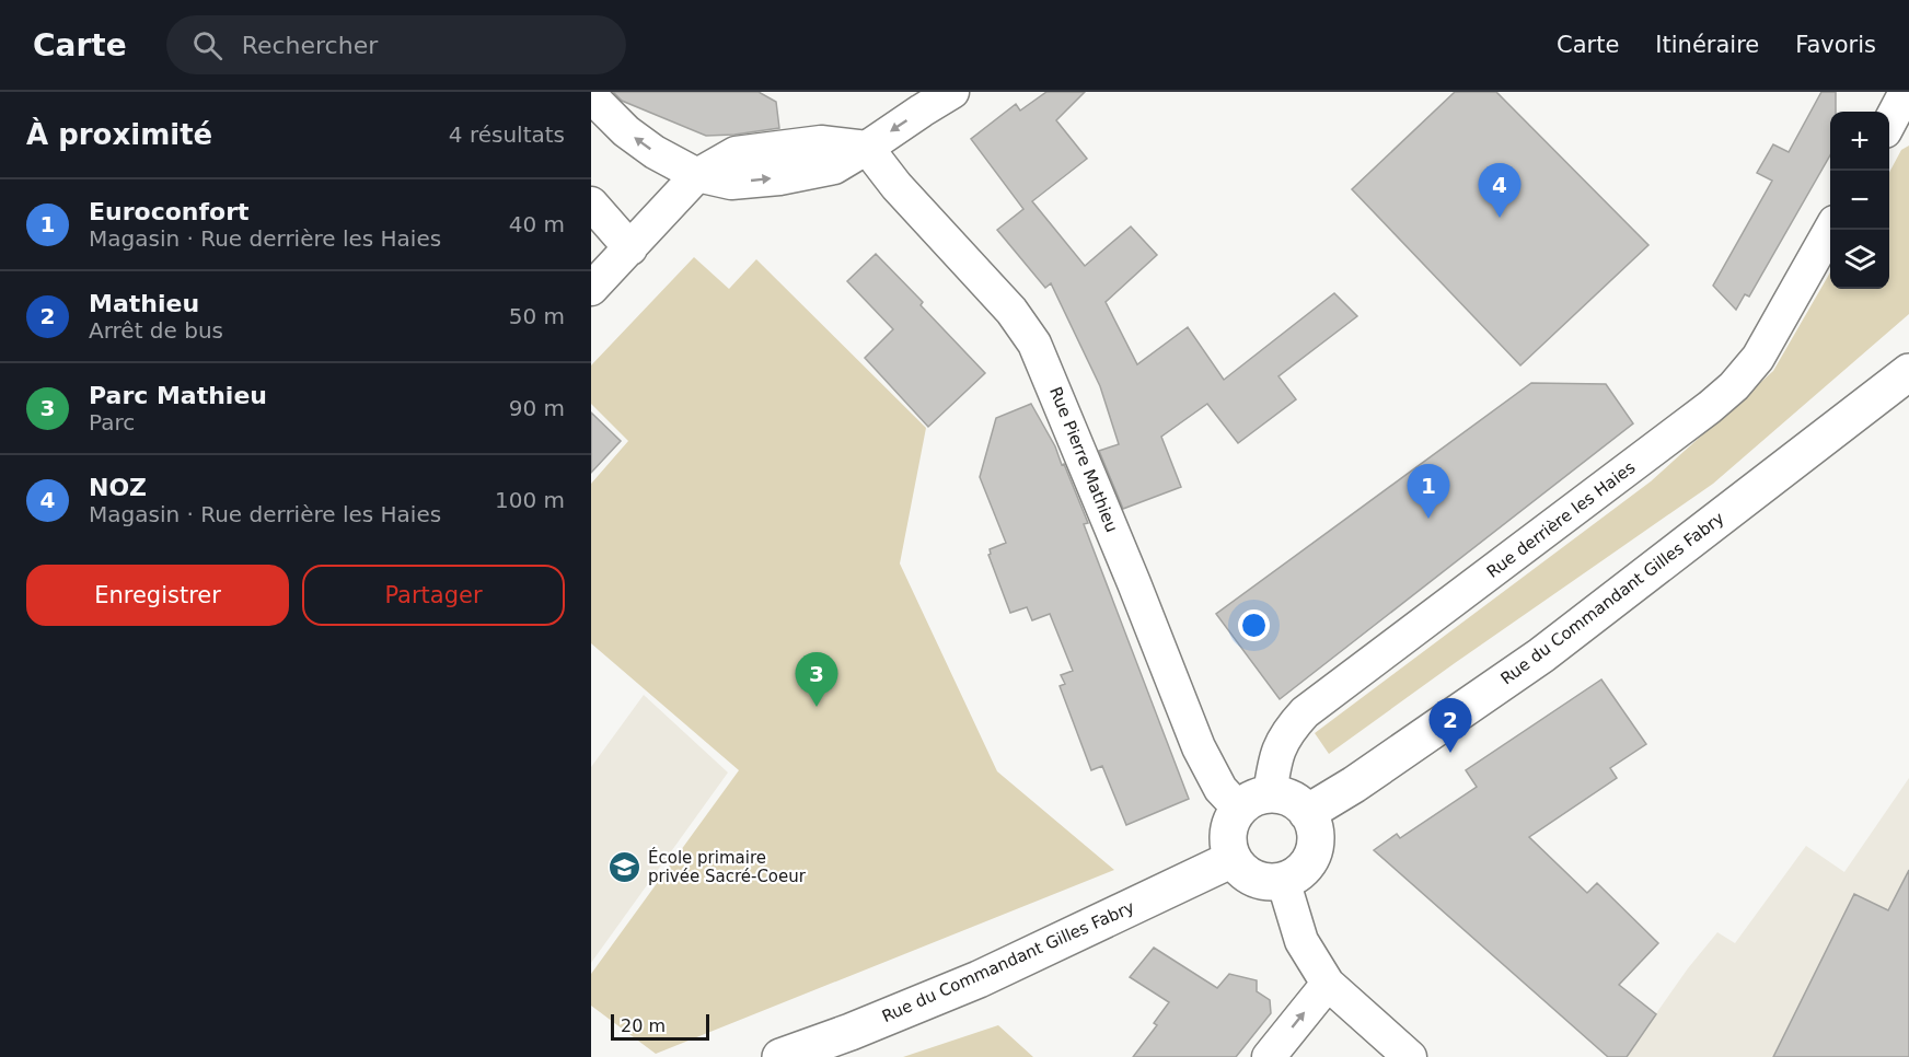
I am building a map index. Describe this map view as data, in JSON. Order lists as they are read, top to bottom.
{
  "streets": {
    "street": ["Rue Pierre Mathieu", "Rue derrière les Haies", "Rue du Commandant Gilles Fabry"]
  },
  "crossings": [
    ["Rue Pierre Mathieu", "Rue derrière les Haies"],
    ["Rue Pierre Mathieu", "Rue du Commandant Gilles Fabry"],
    ["Rue derrière les Haies", "Rue du Commandant Gilles Fabry"]
  ],
  "places": {
    "school or university": ["École primaire privée Sacré-Coeur"]
  },
  "scale_bar": "20 m",
  "page": {
    "header": "Carte",
    "search": "Rechercher",
    "nav": ["Carte", "Itinéraire", "Favoris"],
    "heading": ["À proximité", "4 résultats"],
    "map_buttons": ["+", "−"],
    "pins": [
      "4",
      "1",
      "3",
      "2"
    ],
    "list": [
      {
        "mark": "1",
        "name": "Euroconfort",
        "note": "Magasin · Rue derrière les Haies",
        "value": "40 m"
      },
      {
        "mark": "2",
        "name": "Mathieu",
        "note": "Arrêt de bus",
        "value": "50 m"
      },
      {
        "mark": "3",
        "name": "Parc Mathieu",
        "note": "Parc",
        "value": "90 m"
      },
      {
        "mark": "4",
        "name": "NOZ",
        "note": "Magasin · Rue derrière les Haies",
        "value": "100 m"
      }
    ],
    "buttons": ["Enregistrer", "Partager"],
    "scale": "20 m"
  }
}
